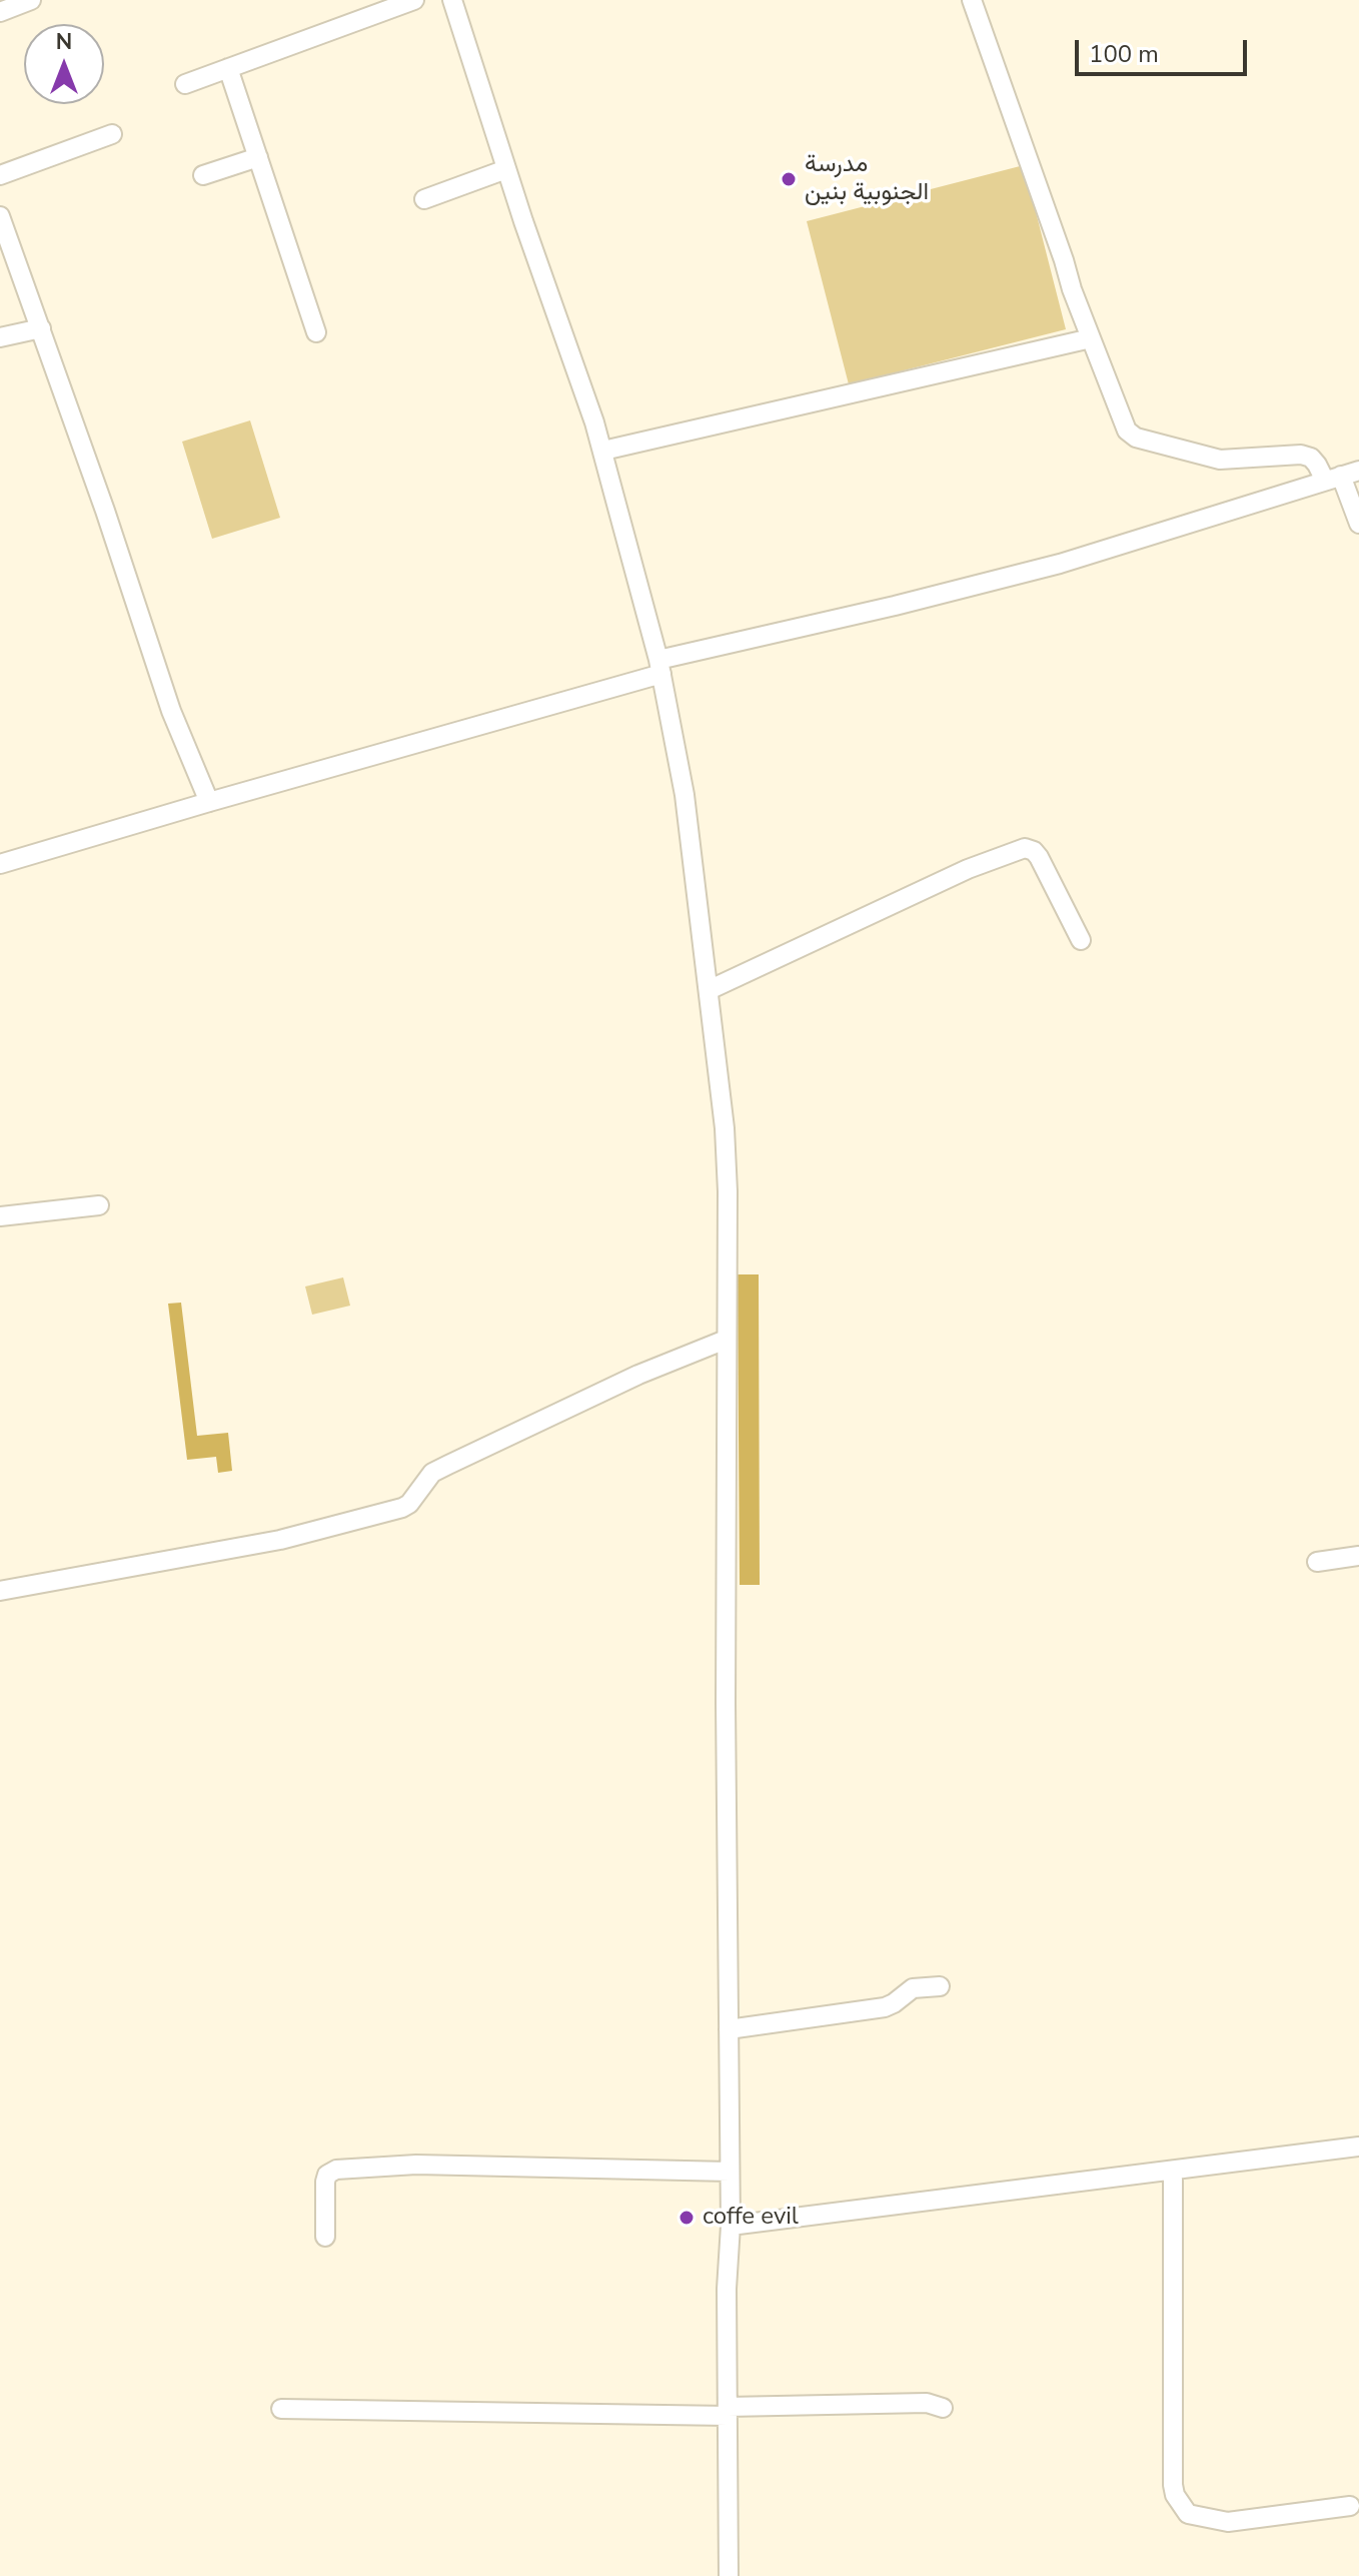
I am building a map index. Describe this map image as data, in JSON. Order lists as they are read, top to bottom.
{
  "places": ["مدرسة الجنوبية بنين", "coffe evil"],
  "scale_bar": "100 m",
  "north": "top"
}
